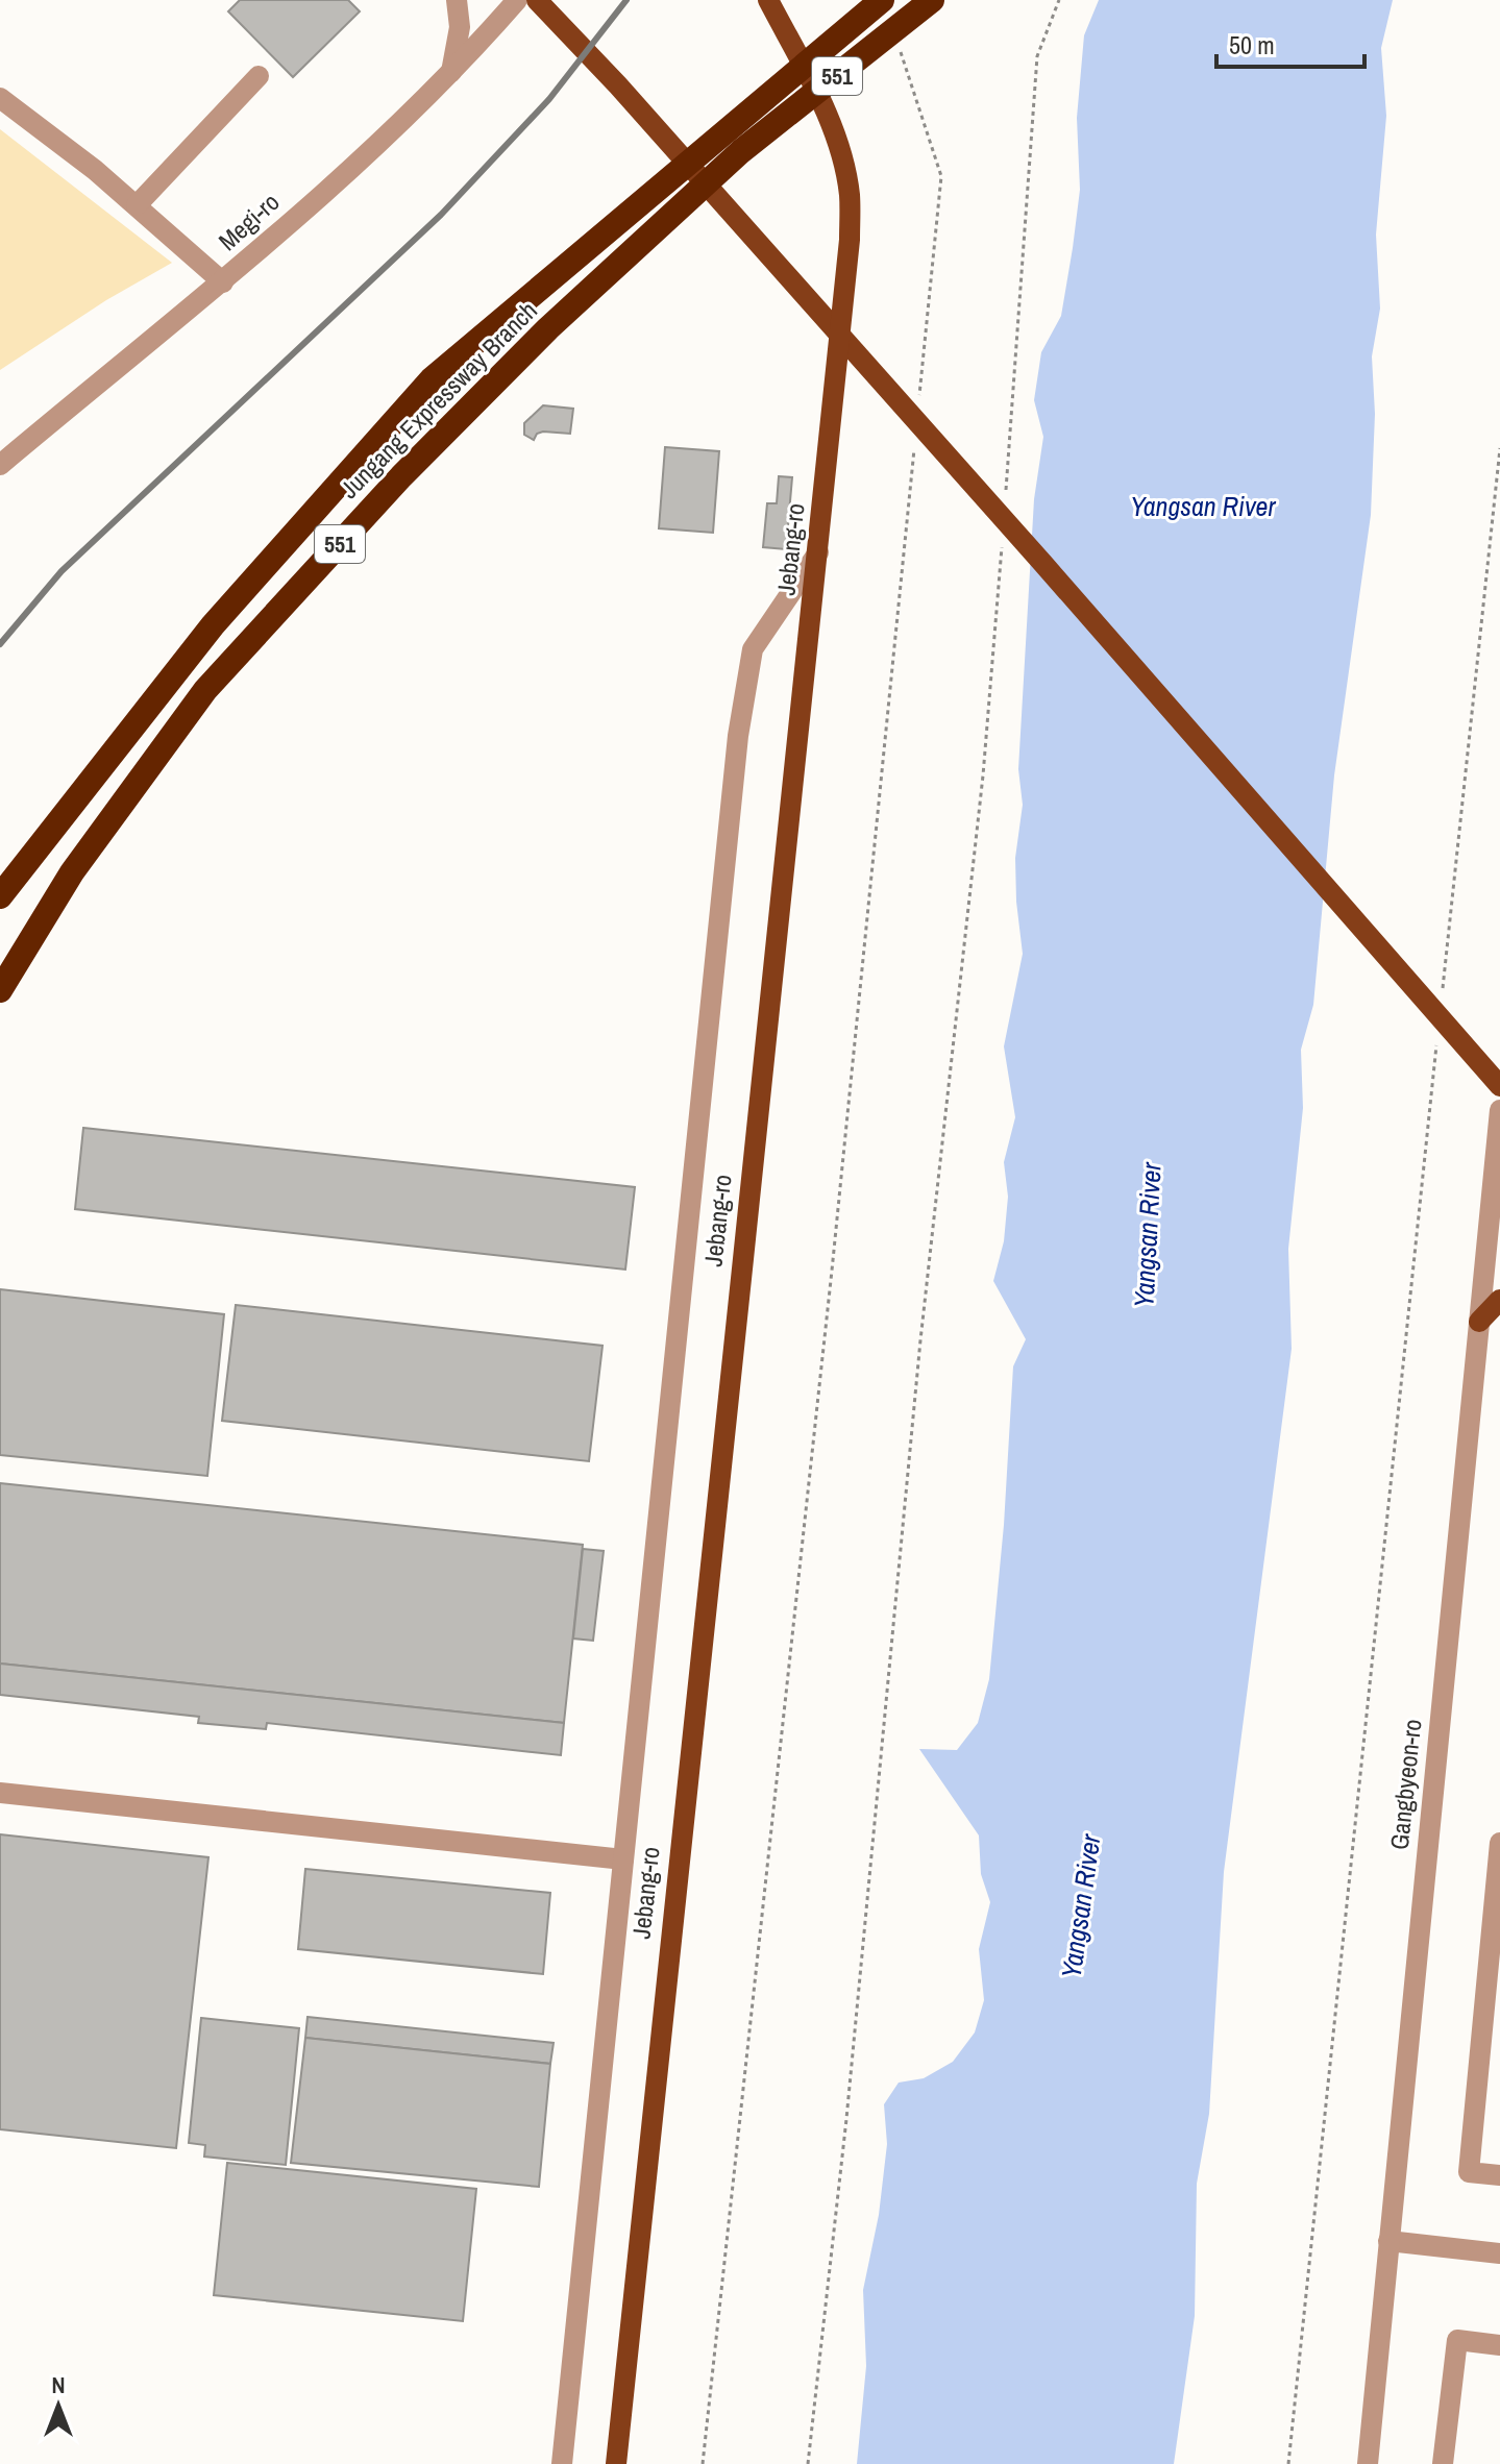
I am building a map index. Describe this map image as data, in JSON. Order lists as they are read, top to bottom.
{
  "streets": {
    "highway": ["551", "Jungang Expressway Branch"],
    "main road": ["Jebang-ro"],
    "street": ["Megi-ro", "Gangbyeon-ro"]
  },
  "water": ["Yangsan River"],
  "scale_bar": "50 m",
  "north": "top"
}
